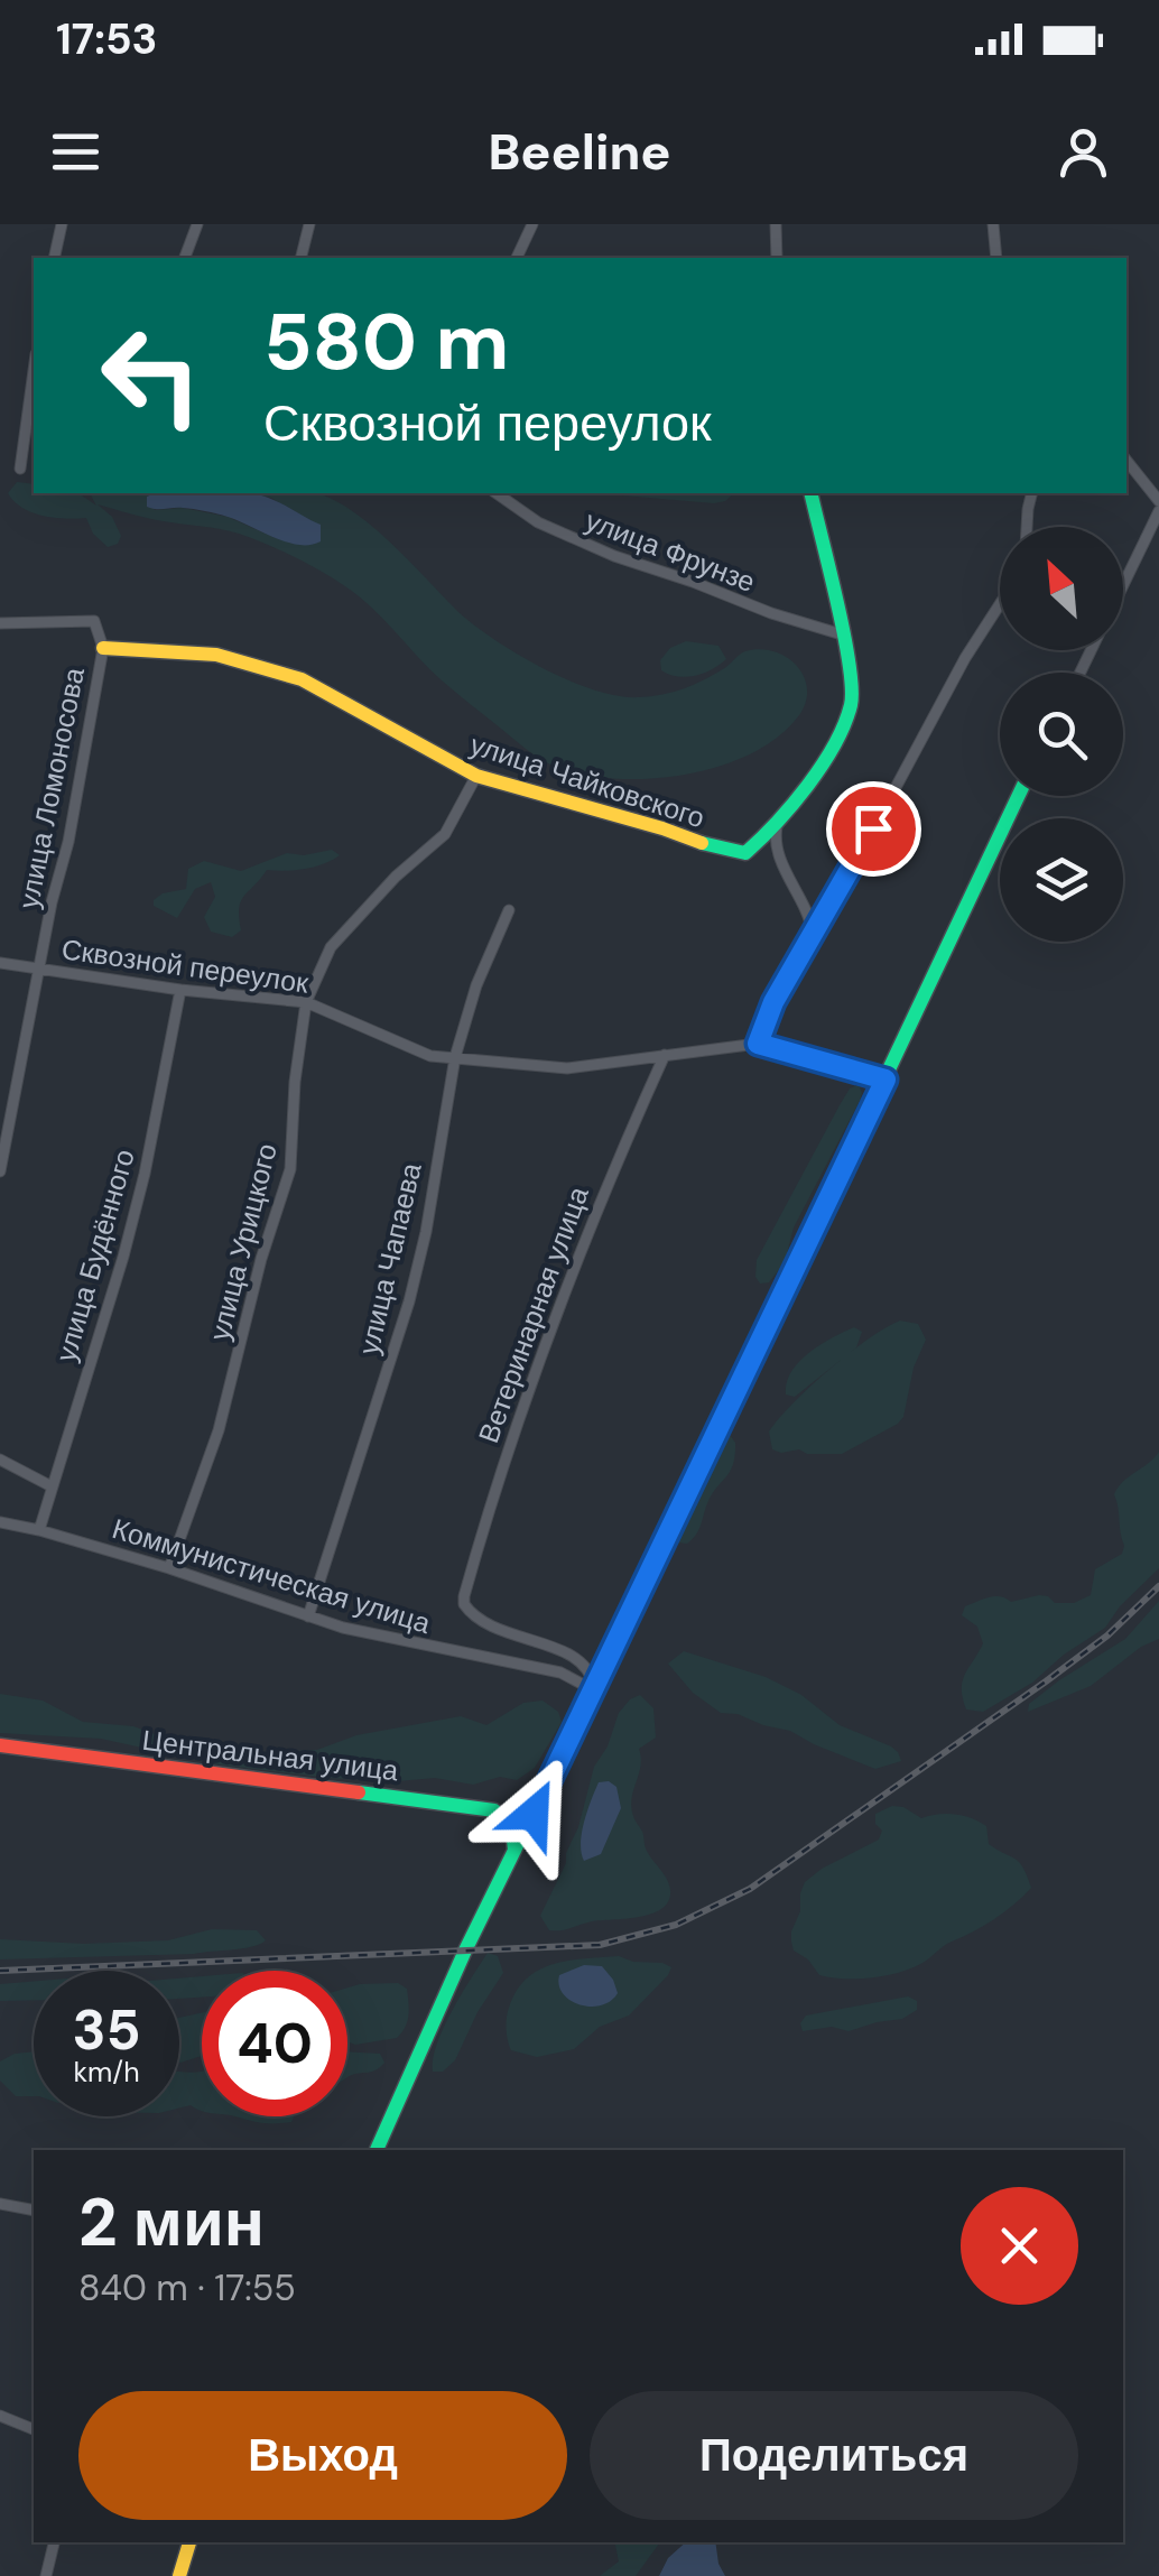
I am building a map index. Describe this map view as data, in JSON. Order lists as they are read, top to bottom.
{
  "streets": {
    "street": [
      "улица Фрунзе",
      "улица Чайковского",
      "улица Ломоносова",
      "Сквозной переулок",
      "улица Урицкого",
      "улица Будённого",
      "улица Чапаева",
      "Ветеринарная улица",
      "Коммунистическая улица",
      "Центральная улица"
    ]
  },
  "crossings": [
    ["улица Чайковского", "улица Ломоносова"],
    ["улица Чайковского", "улица Урицкого"],
    ["улица Ломоносова", "Сквозной переулок"],
    ["Сквозной переулок", "улица Урицкого"],
    ["Сквозной переулок", "улица Будённого"],
    ["Сквозной переулок", "улица Чапаева"],
    ["Сквозной переулок", "Ветеринарная улица"],
    ["улица Урицкого", "Коммунистическая улица"],
    ["улица Будённого", "Коммунистическая улица"],
    ["улица Чапаева", "Коммунистическая улица"],
    ["Ветеринарная улица", "Коммунистическая улица"]
  ],
  "north": "top left",
  "page": {
    "status": "17:53",
    "header": "Beeline",
    "turn": ["580 m", "Сквозной переулок"],
    "speed": "35 km/h",
    "limit": "40",
    "heading": ["2 мин", "840 m · 17:55"],
    "buttons": ["Выход", "Поделиться"]
  }
}
